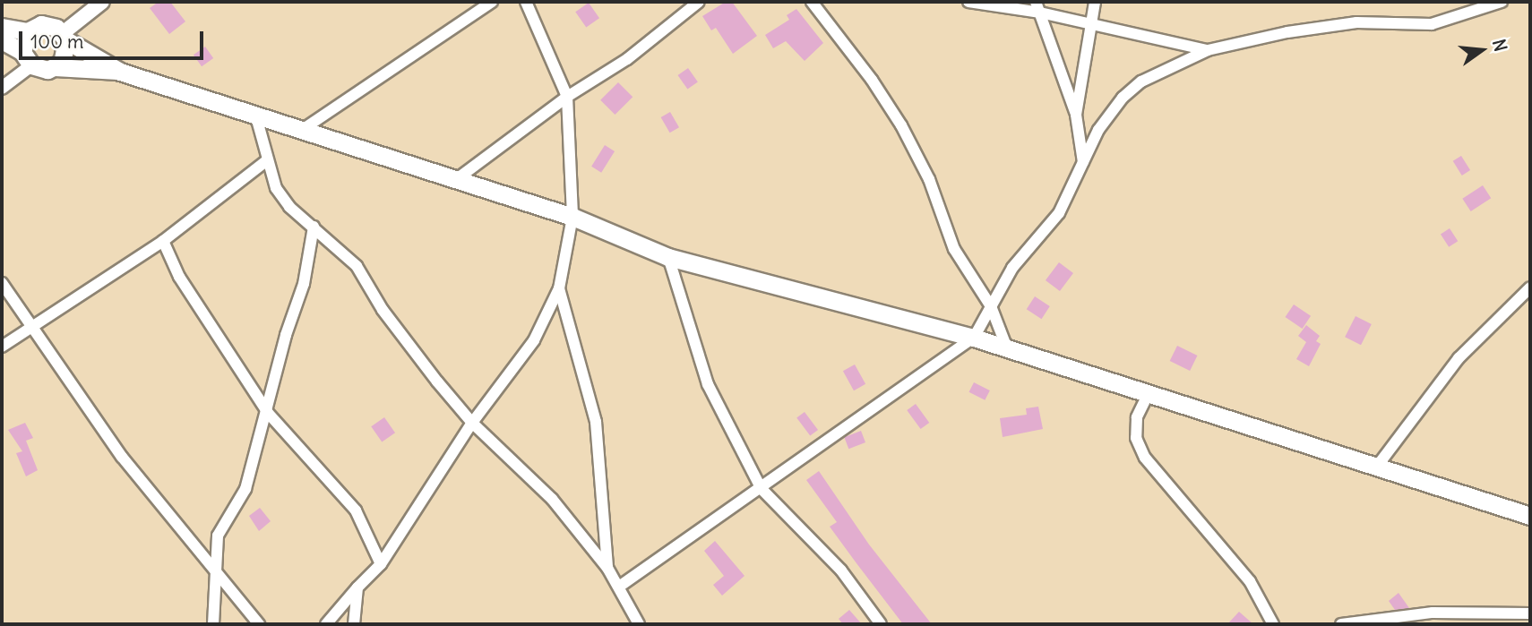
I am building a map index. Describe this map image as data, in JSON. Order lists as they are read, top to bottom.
{
  "scale_bar": "100 m",
  "north": "right"
}
